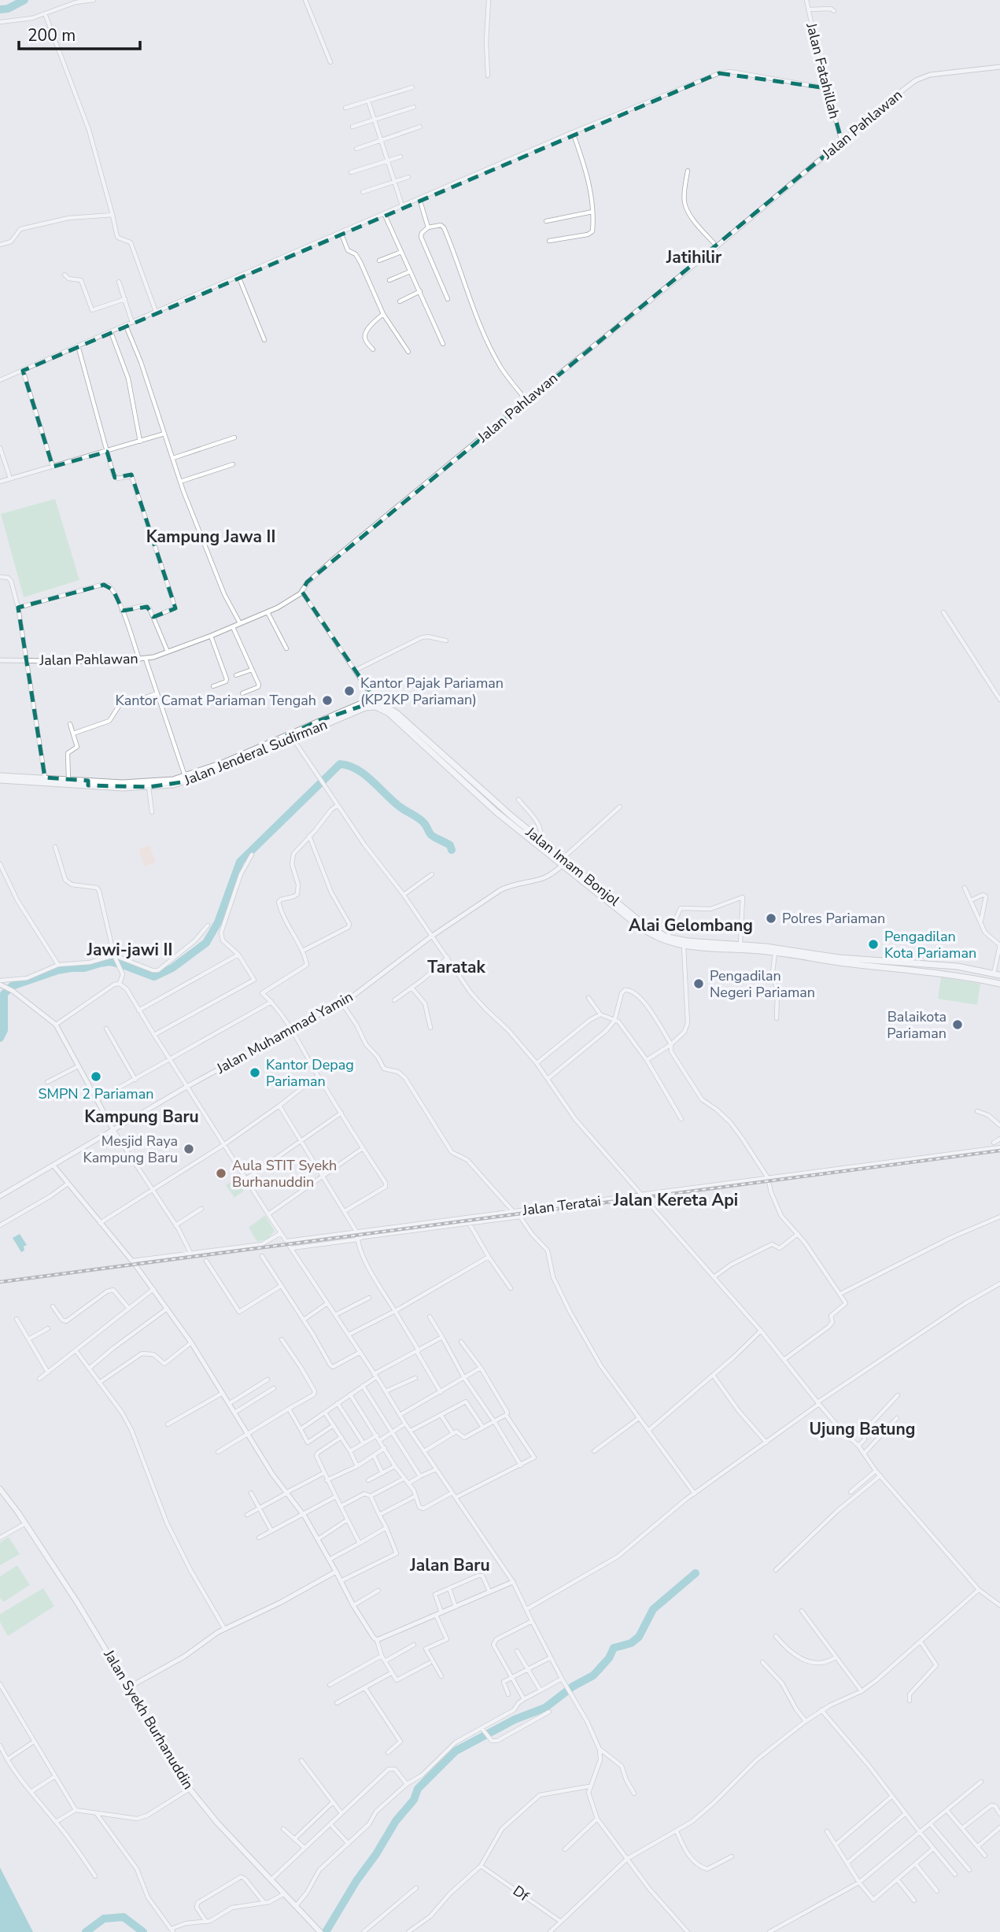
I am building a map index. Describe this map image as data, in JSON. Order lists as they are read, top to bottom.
{
  "streets": {
    "main road": ["Jalan Jenderal Sudirman", "Jalan Imam Bonjol", "Jalan Syekh Burhanuddin"],
    "street": [
      "Jalan Fatahillah",
      "Jalan Pahlawan",
      "Jalan Muhammad Yamin",
      "Jalan Teratai",
      "Df"
    ]
  },
  "crossings": [
    ["Jalan Fatahillah", "Jalan Pahlawan"],
    ["Jalan Jenderal Sudirman", "Jalan Imam Bonjol"],
    ["Jalan Imam Bonjol", "Jalan Muhammad Yamin"]
  ],
  "districts": [
    "Jatihilir",
    "Kampung Jawa II",
    "Alai Gelombang",
    "Jawi-jawi II",
    "Taratak",
    "Kampung Baru",
    "Jalan Kereta Api",
    "Ujung Batung",
    "Jalan Baru"
  ],
  "places": [
    "Kantor Pajak Pariaman (KP2KP Pariaman)",
    "Kantor Camat Pariaman Tengah",
    "Polres Pariaman",
    "Pengadilan Kota Pariaman",
    "Pengadilan Negeri Pariaman",
    "Balaikota Pariaman",
    "Kantor Depag Pariaman",
    "SMPN 2 Pariaman",
    "Mesjid Raya Kampung Baru",
    "Aula STIT Syekh Burhanuddin"
  ],
  "scale_bar": "200 m"
}
